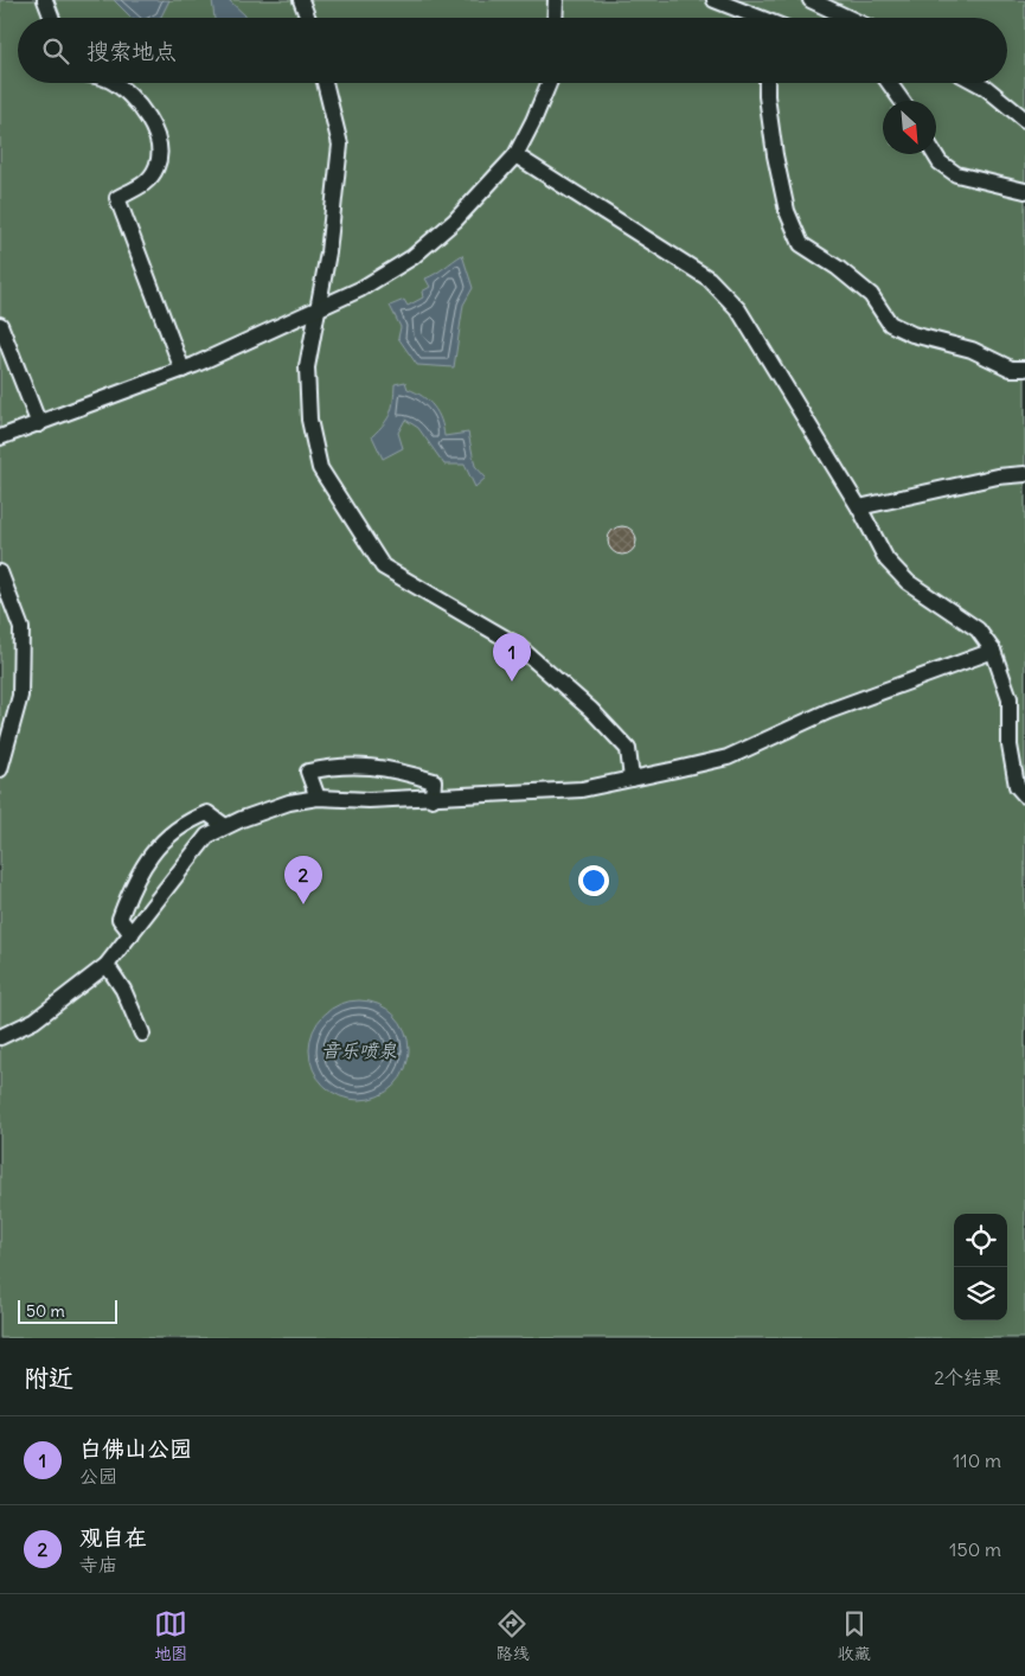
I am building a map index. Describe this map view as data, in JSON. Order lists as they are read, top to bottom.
{
  "water": ["音乐喷泉"],
  "scale_bar": "50 m",
  "north": "bottom right",
  "page": {
    "search": "搜索地点",
    "pins": ["1", "2"],
    "scale": "50 m",
    "heading": ["附近", "2个结果"],
    "list": [
      {
        "mark": "1",
        "name": "白佛山公园",
        "note": "公园",
        "value": "110 m"
      },
      {
        "mark": "2",
        "name": "观自在",
        "note": "寺庙",
        "value": "150 m"
      }
    ],
    "nav": ["地图", "路线", "收藏"]
  }
}
